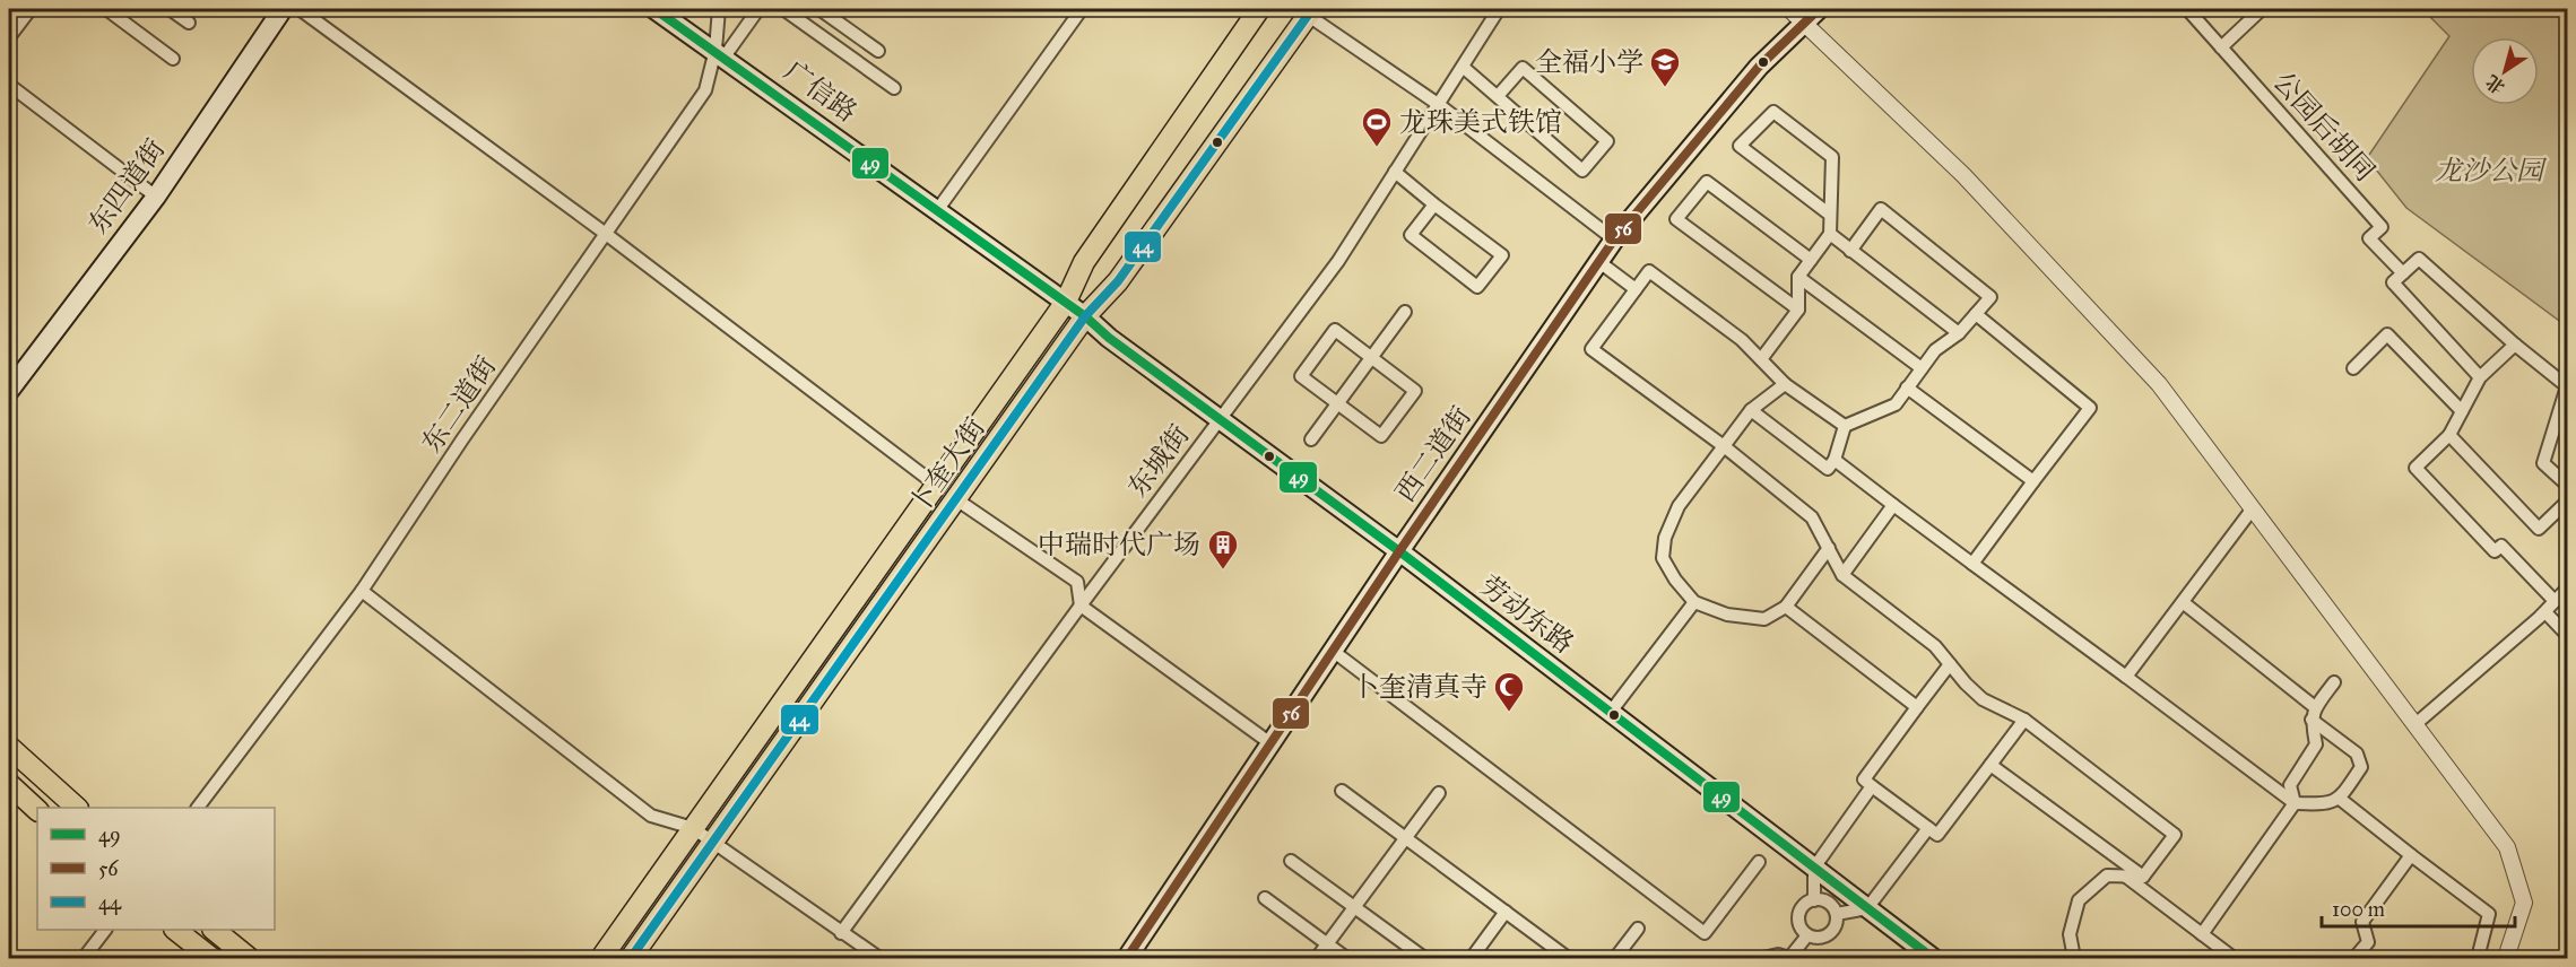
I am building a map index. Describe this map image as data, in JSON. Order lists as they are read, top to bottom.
{
  "streets": {
    "main road": [
      "广信路",
      "东四道街",
      "西二道街",
      "卜奎大街",
      "劳动东路"
    ],
    "street": ["公园后胡同", "东二道街", "东城街"]
  },
  "crossings": [
    ["广信路", "东二道街"],
    ["广信路", "卜奎大街"],
    ["广信路", "劳动东路"],
    ["西二道街", "劳动东路"],
    ["东城街", "劳动东路"],
    ["卜奎大街", "劳动东路"]
  ],
  "parks": ["龙沙公园"],
  "places": {
    "school or university": ["全福小学"],
    "sports": ["龙珠美式铁馆"],
    "building": ["中瑞时代广场"],
    "mosque": ["卜奎清真寺"]
  },
  "lines": ["transit line 49", "transit line 56", "transit line 44"],
  "legend": ["49", "56", "44"],
  "scale_bar": "100 m",
  "north": "bottom left"
}
